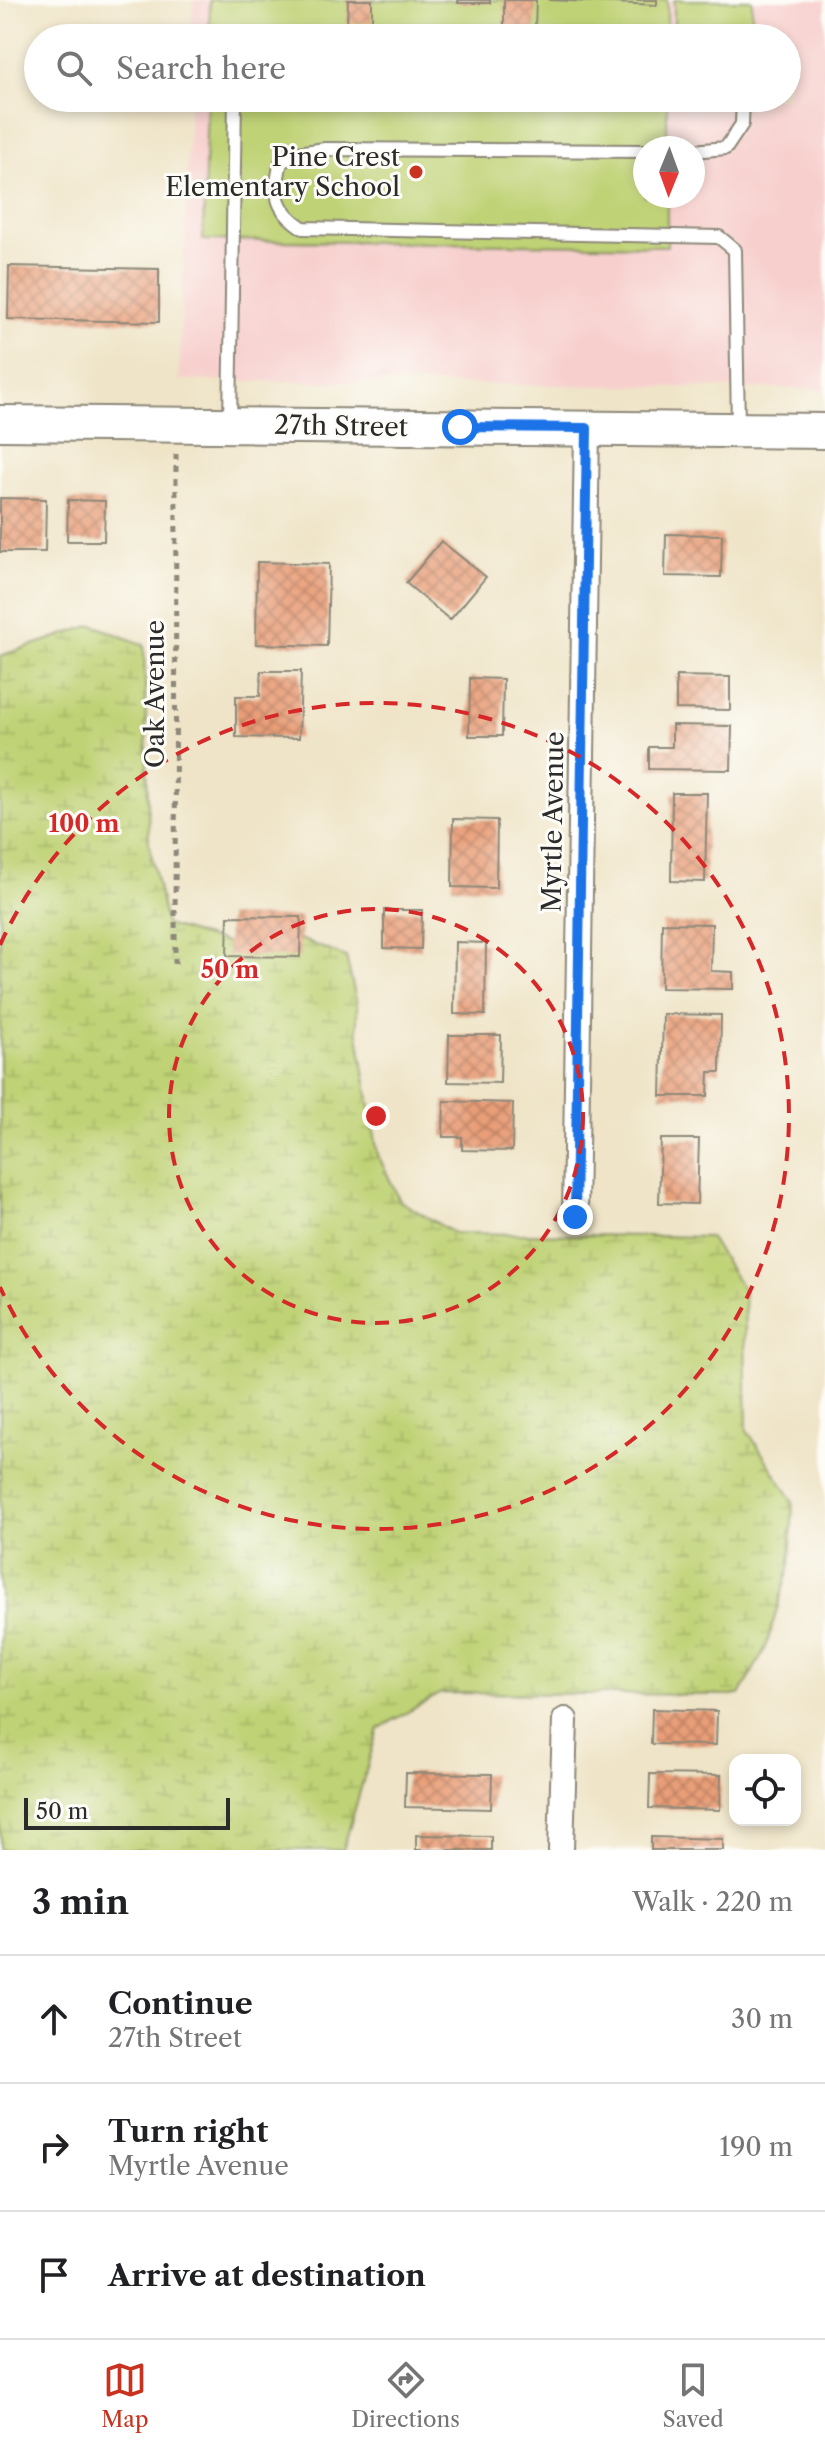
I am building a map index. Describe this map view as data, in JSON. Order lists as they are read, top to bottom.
{
  "streets": {
    "main road": ["27th Street"],
    "street": ["Myrtle Avenue"],
    "path": ["Oak Avenue"]
  },
  "crossings": [
    ["27th Street", "Oak Avenue"],
    ["27th Street", "Myrtle Avenue"]
  ],
  "places": ["Pine Crest Elementary School"],
  "scale_bar": "50 m",
  "north": "bottom",
  "page": {
    "search": "Search here",
    "scale": "50 m",
    "heading": ["3 min", "Walk · 220 m"],
    "list": [
      ["Continue", "27th Street", "30 m"],
      ["Turn right", "Myrtle Avenue", "190 m"],
      "Arrive at destination"
    ],
    "nav": ["Map", "Directions", "Saved"]
  },
  "rings": ["100 m", "50 m"]
}
